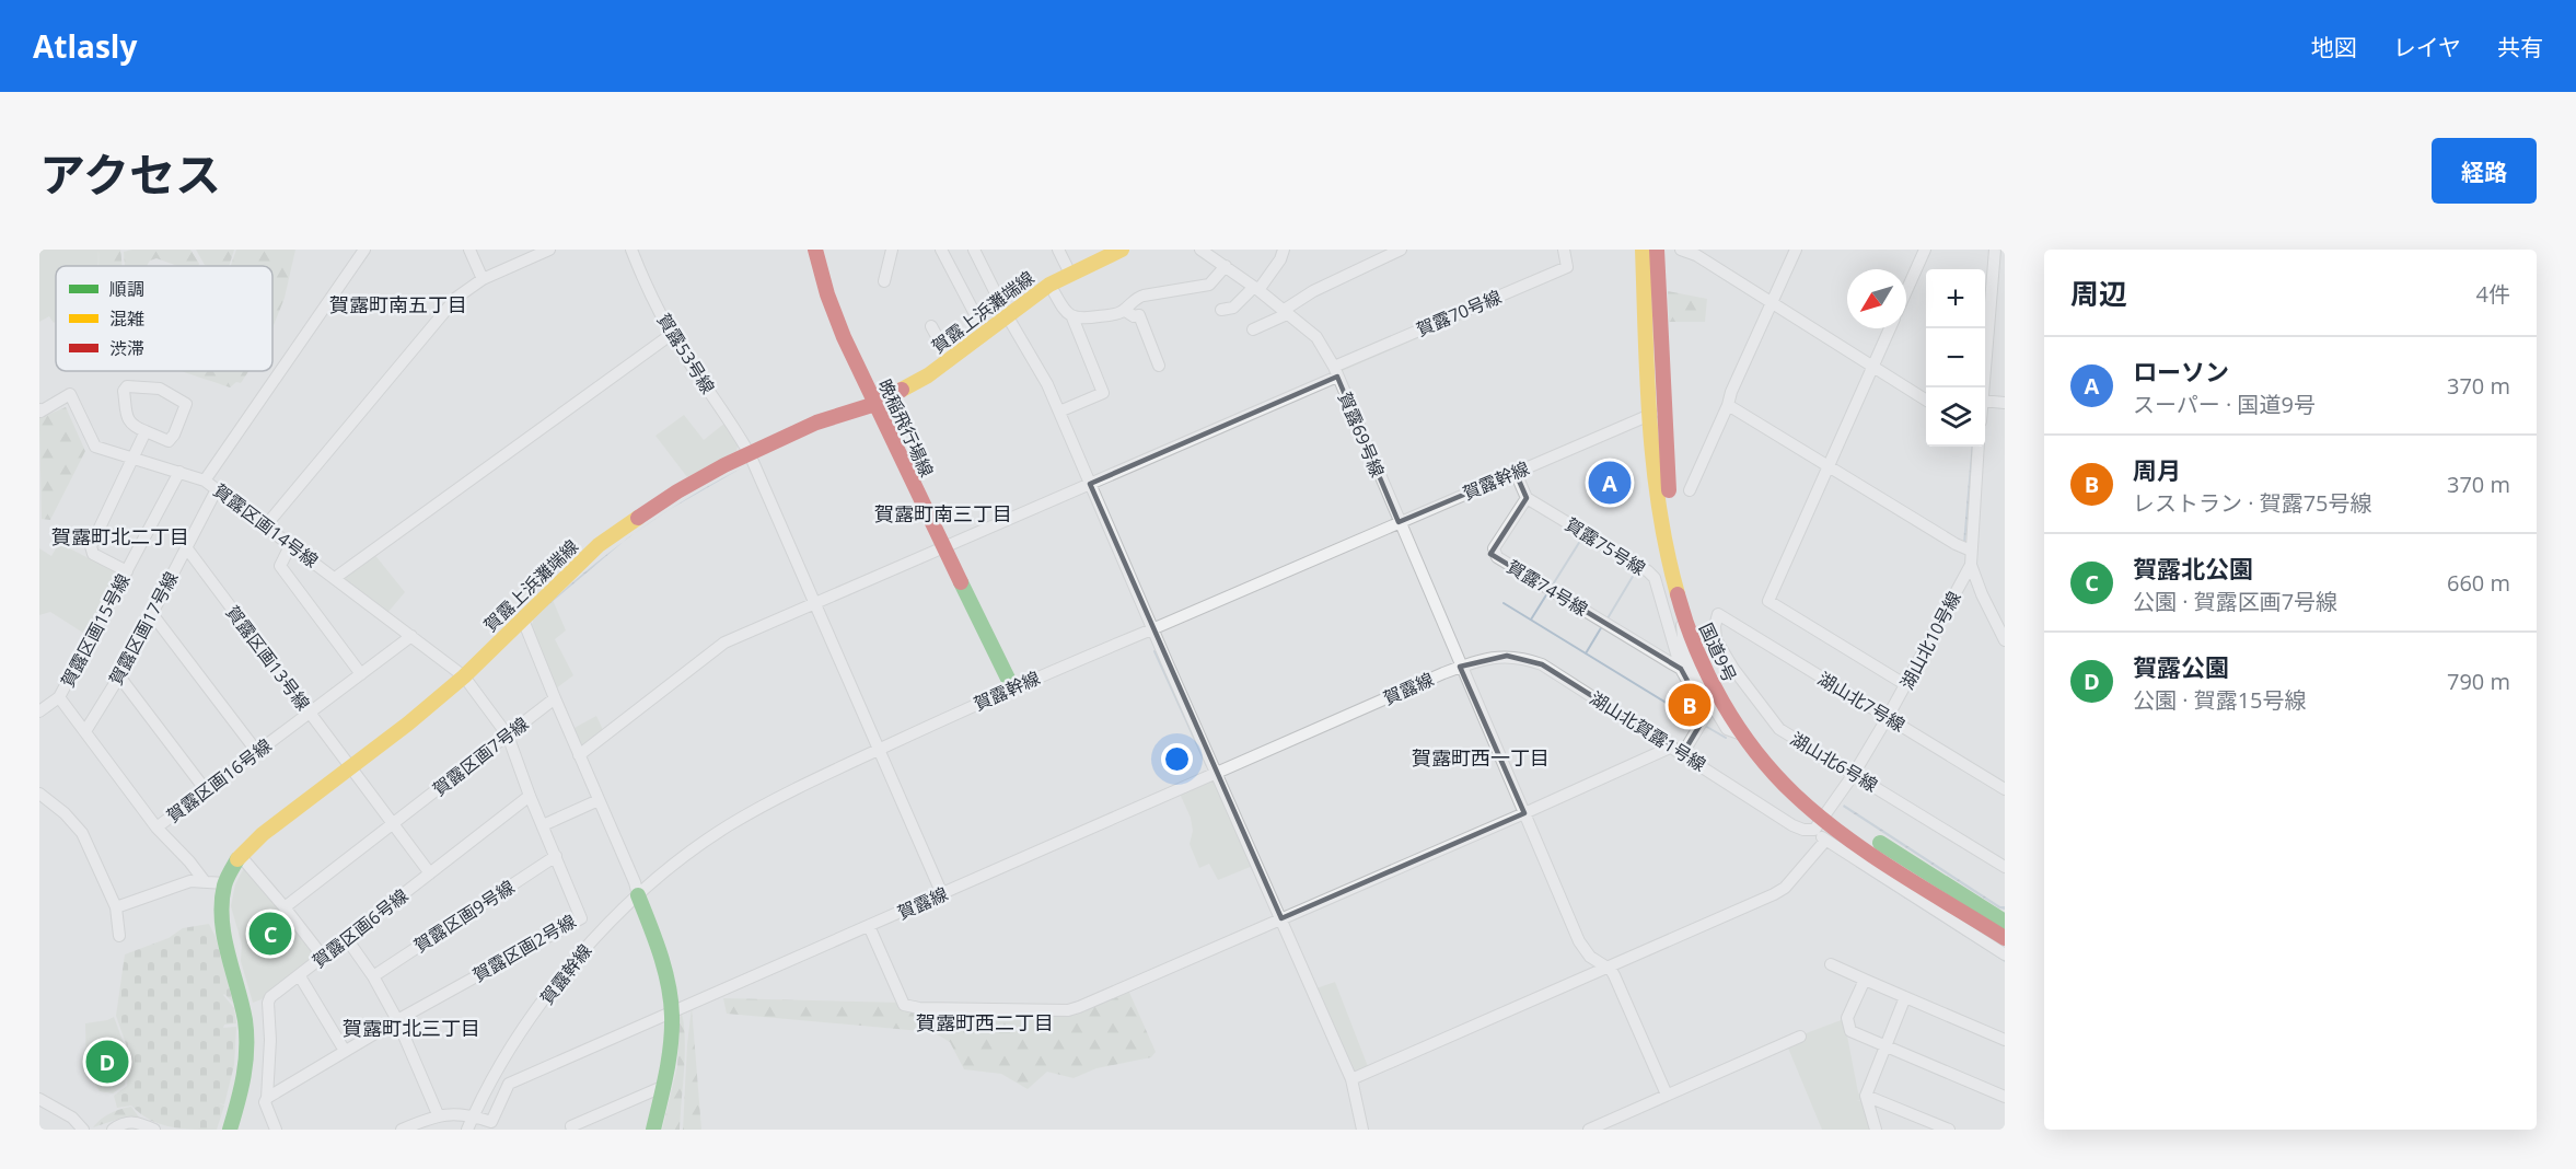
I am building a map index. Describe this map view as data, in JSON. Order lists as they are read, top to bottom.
{
  "streets": {
    "main road": ["賀露上浜灘端線", "晩稲飛行場線", "国道9号"],
    "street": [
      "賀露70号線",
      "賀露53号線",
      "賀露69号線",
      "賀露幹線",
      "賀露区画14号線",
      "賀露75号線",
      "賀露74号線",
      "賀露区画17号線",
      "賀露区画15号線",
      "湖山北10号線",
      "賀露区画13号線",
      "賀露線",
      "湖山北7号線",
      "湖山北賀露1号線",
      "賀露区画7号線",
      "湖山北6号線",
      "賀露区画16号線",
      "賀露区画9号線",
      "賀露区画6号線",
      "賀露区画2号線"
    ]
  },
  "crossings": [
    ["賀露上浜灘端線", "賀露53号線"],
    ["賀露上浜灘端線", "晩稲飛行場線"],
    ["賀露上浜灘端線", "賀露区画14号線"],
    ["賀露上浜灘端線", "賀露区画13号線"],
    ["賀露上浜灘端線", "賀露区画2号線"],
    ["賀露70号線", "賀露69号線"],
    ["賀露53号線", "賀露幹線"],
    ["賀露53号線", "賀露線"],
    ["晩稲飛行場線", "賀露幹線"],
    ["賀露69号線", "賀露幹線"],
    ["賀露69号線", "賀露線"],
    ["賀露69号線", "湖山北賀露1号線"],
    ["賀露幹線", "国道9号"],
    ["賀露幹線", "賀露線"],
    ["賀露区画14号線", "賀露区画17号線"],
    ["賀露区画14号線", "賀露区画15号線"],
    ["賀露区画14号線", "賀露区画16号線"],
    ["賀露区画14号線", "賀露区画2号線"],
    ["賀露75号線", "賀露74号線"],
    ["賀露75号線", "国道9号"],
    ["賀露区画17号線", "賀露区画13号線"],
    ["賀露区画17号線", "賀露区画16号線"],
    ["賀露区画15号線", "賀露区画16号線"],
    ["湖山北10号線", "国道9号"],
    ["湖山北10号線", "湖山北7号線"],
    ["湖山北10号線", "湖山北賀露1号線"],
    ["湖山北10号線", "湖山北6号線"],
    ["国道9号", "湖山北賀露1号線"],
    ["賀露区画13号線", "賀露区画7号線"],
    ["賀露区画13号線", "賀露区画16号線"],
    ["賀露区画13号線", "賀露区画6号線"],
    ["賀露線", "湖山北賀露1号線"],
    ["湖山北7号線", "湖山北6号線"],
    ["賀露区画7号線", "賀露区画2号線"],
    ["賀露区画9号線", "賀露区画2号線"],
    ["賀露区画6号線", "賀露区画2号線"]
  ],
  "districts": [
    "賀露町南五丁目",
    "賀露町南三丁目",
    "賀露町北二丁目",
    "賀露町西一丁目",
    "賀露町西二丁目",
    "賀露町北三丁目"
  ],
  "legend": ["順調", "混雑", "渋滞"],
  "north": "bottom left",
  "page": {
    "header": "Atlasly",
    "nav": ["地図", "レイヤ", "共有"],
    "title": "アクセス",
    "buttons": "経路",
    "heading": ["周辺", "4件"],
    "map_buttons": ["+", "−"],
    "list": [
      {
        "mark": "A",
        "name": "ローソン",
        "note": "スーパー · 国道9号",
        "value": "370 m"
      },
      {
        "mark": "B",
        "name": "周月",
        "note": "レストラン · 賀露75号線",
        "value": "370 m"
      },
      {
        "mark": "C",
        "name": "賀露北公園",
        "note": "公園 · 賀露区画7号線",
        "value": "660 m"
      },
      {
        "mark": "D",
        "name": "賀露公園",
        "note": "公園 · 賀露15号線",
        "value": "790 m"
      }
    ],
    "pins": [
      "A",
      "B",
      "C",
      "D"
    ]
  }
}
